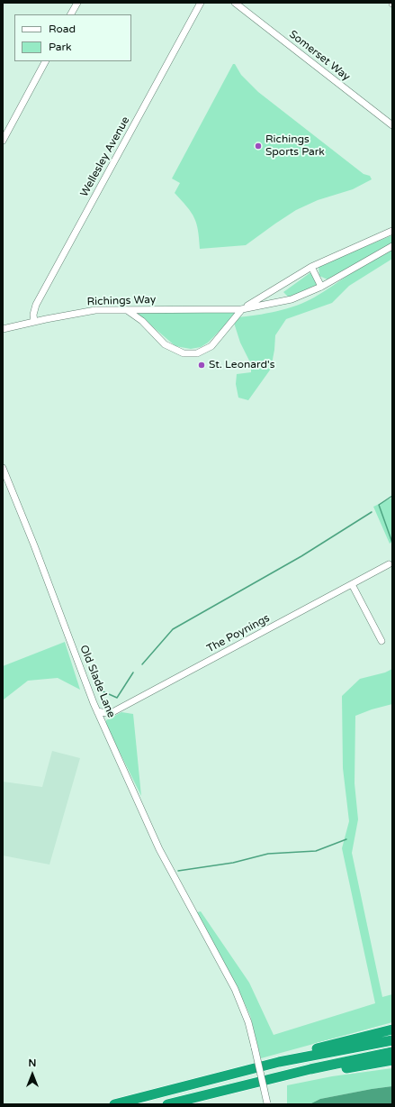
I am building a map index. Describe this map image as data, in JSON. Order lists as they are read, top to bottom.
{
  "streets": {
    "street": [
      "Somerset Way",
      "Wellesley Avenue",
      "Richings Way",
      "The Poynings",
      "Old Slade Lane"
    ]
  },
  "crossings": [
    ["Wellesley Avenue", "Richings Way"],
    ["The Poynings", "Old Slade Lane"]
  ],
  "places": ["Richings Sports Park", "St. Leonard's"],
  "legend": ["Road", "Park"],
  "north": "top"
}
